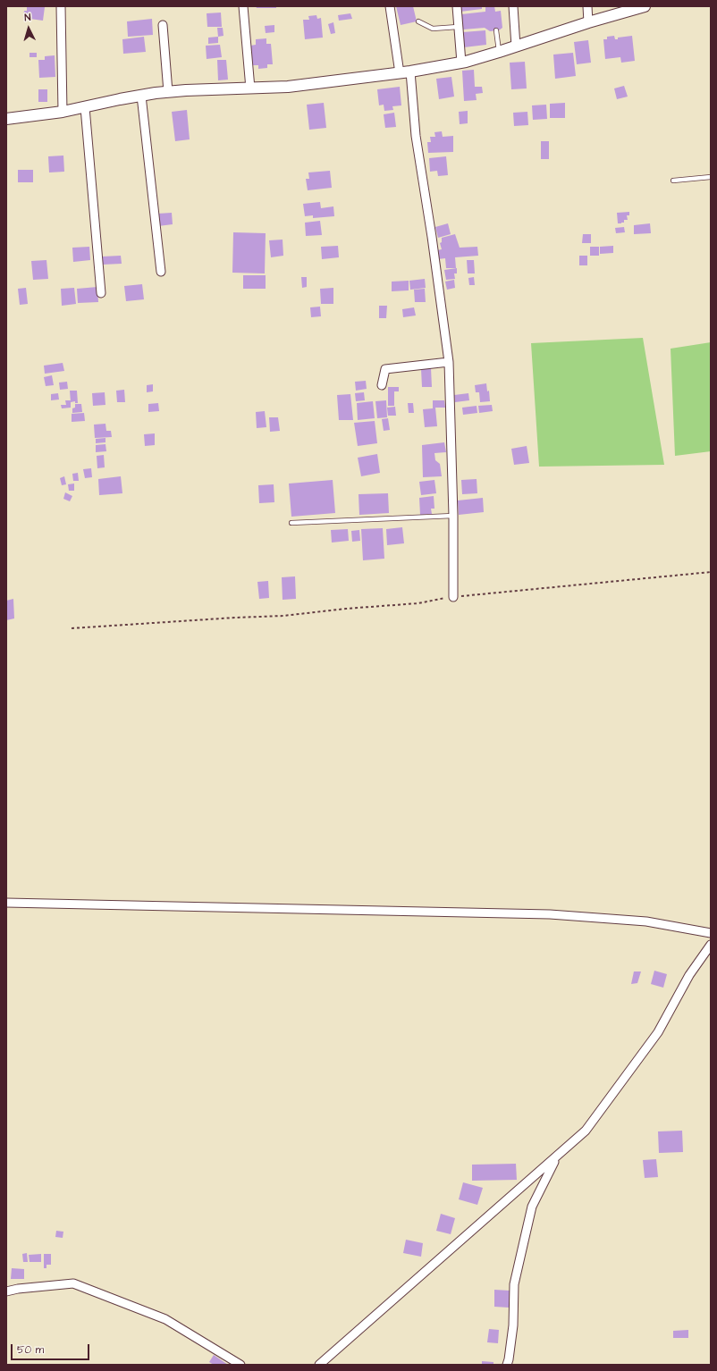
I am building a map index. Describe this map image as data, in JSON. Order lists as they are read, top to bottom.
{
  "scale_bar": "50 m",
  "north": "top"
}
